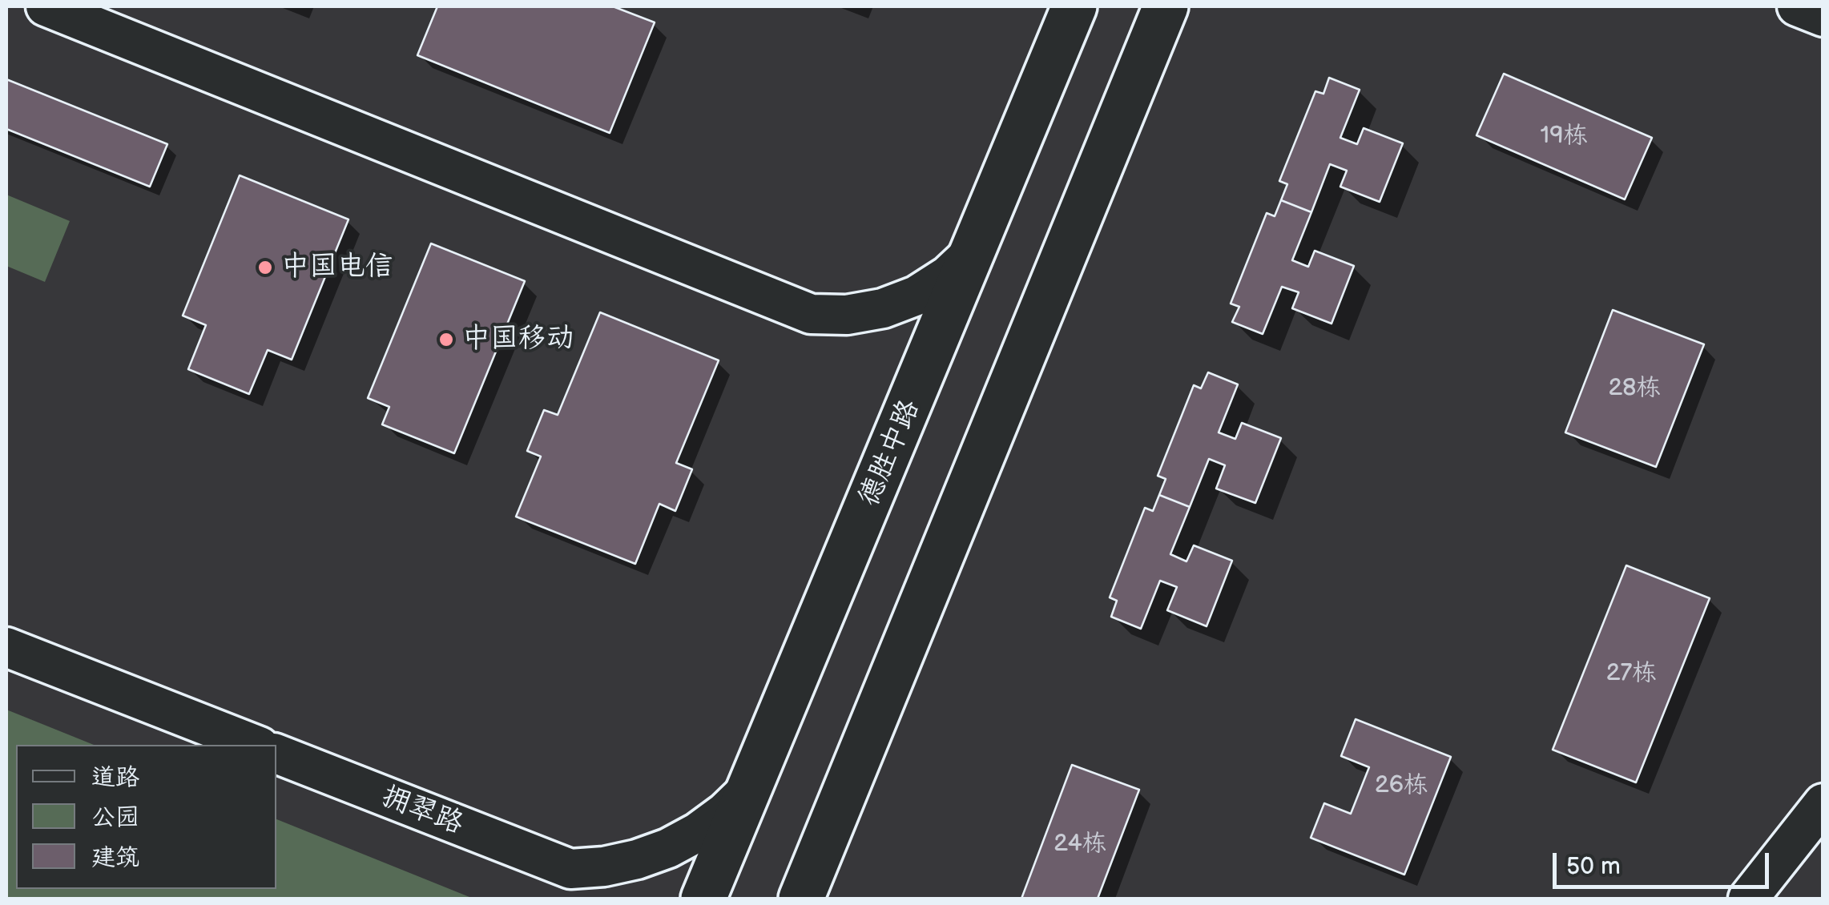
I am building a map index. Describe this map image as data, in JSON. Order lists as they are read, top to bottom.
{
  "streets": {
    "main road": ["德胜中路"],
    "street": ["拥翠路"]
  },
  "places": ["中国电信", "中国移动"],
  "house_numbers": [
    "19栋",
    "28栋",
    "27栋",
    "26栋",
    "24栋"
  ],
  "legend": ["道路", "公园", "建筑"],
  "scale_bar": "50 m"
}
